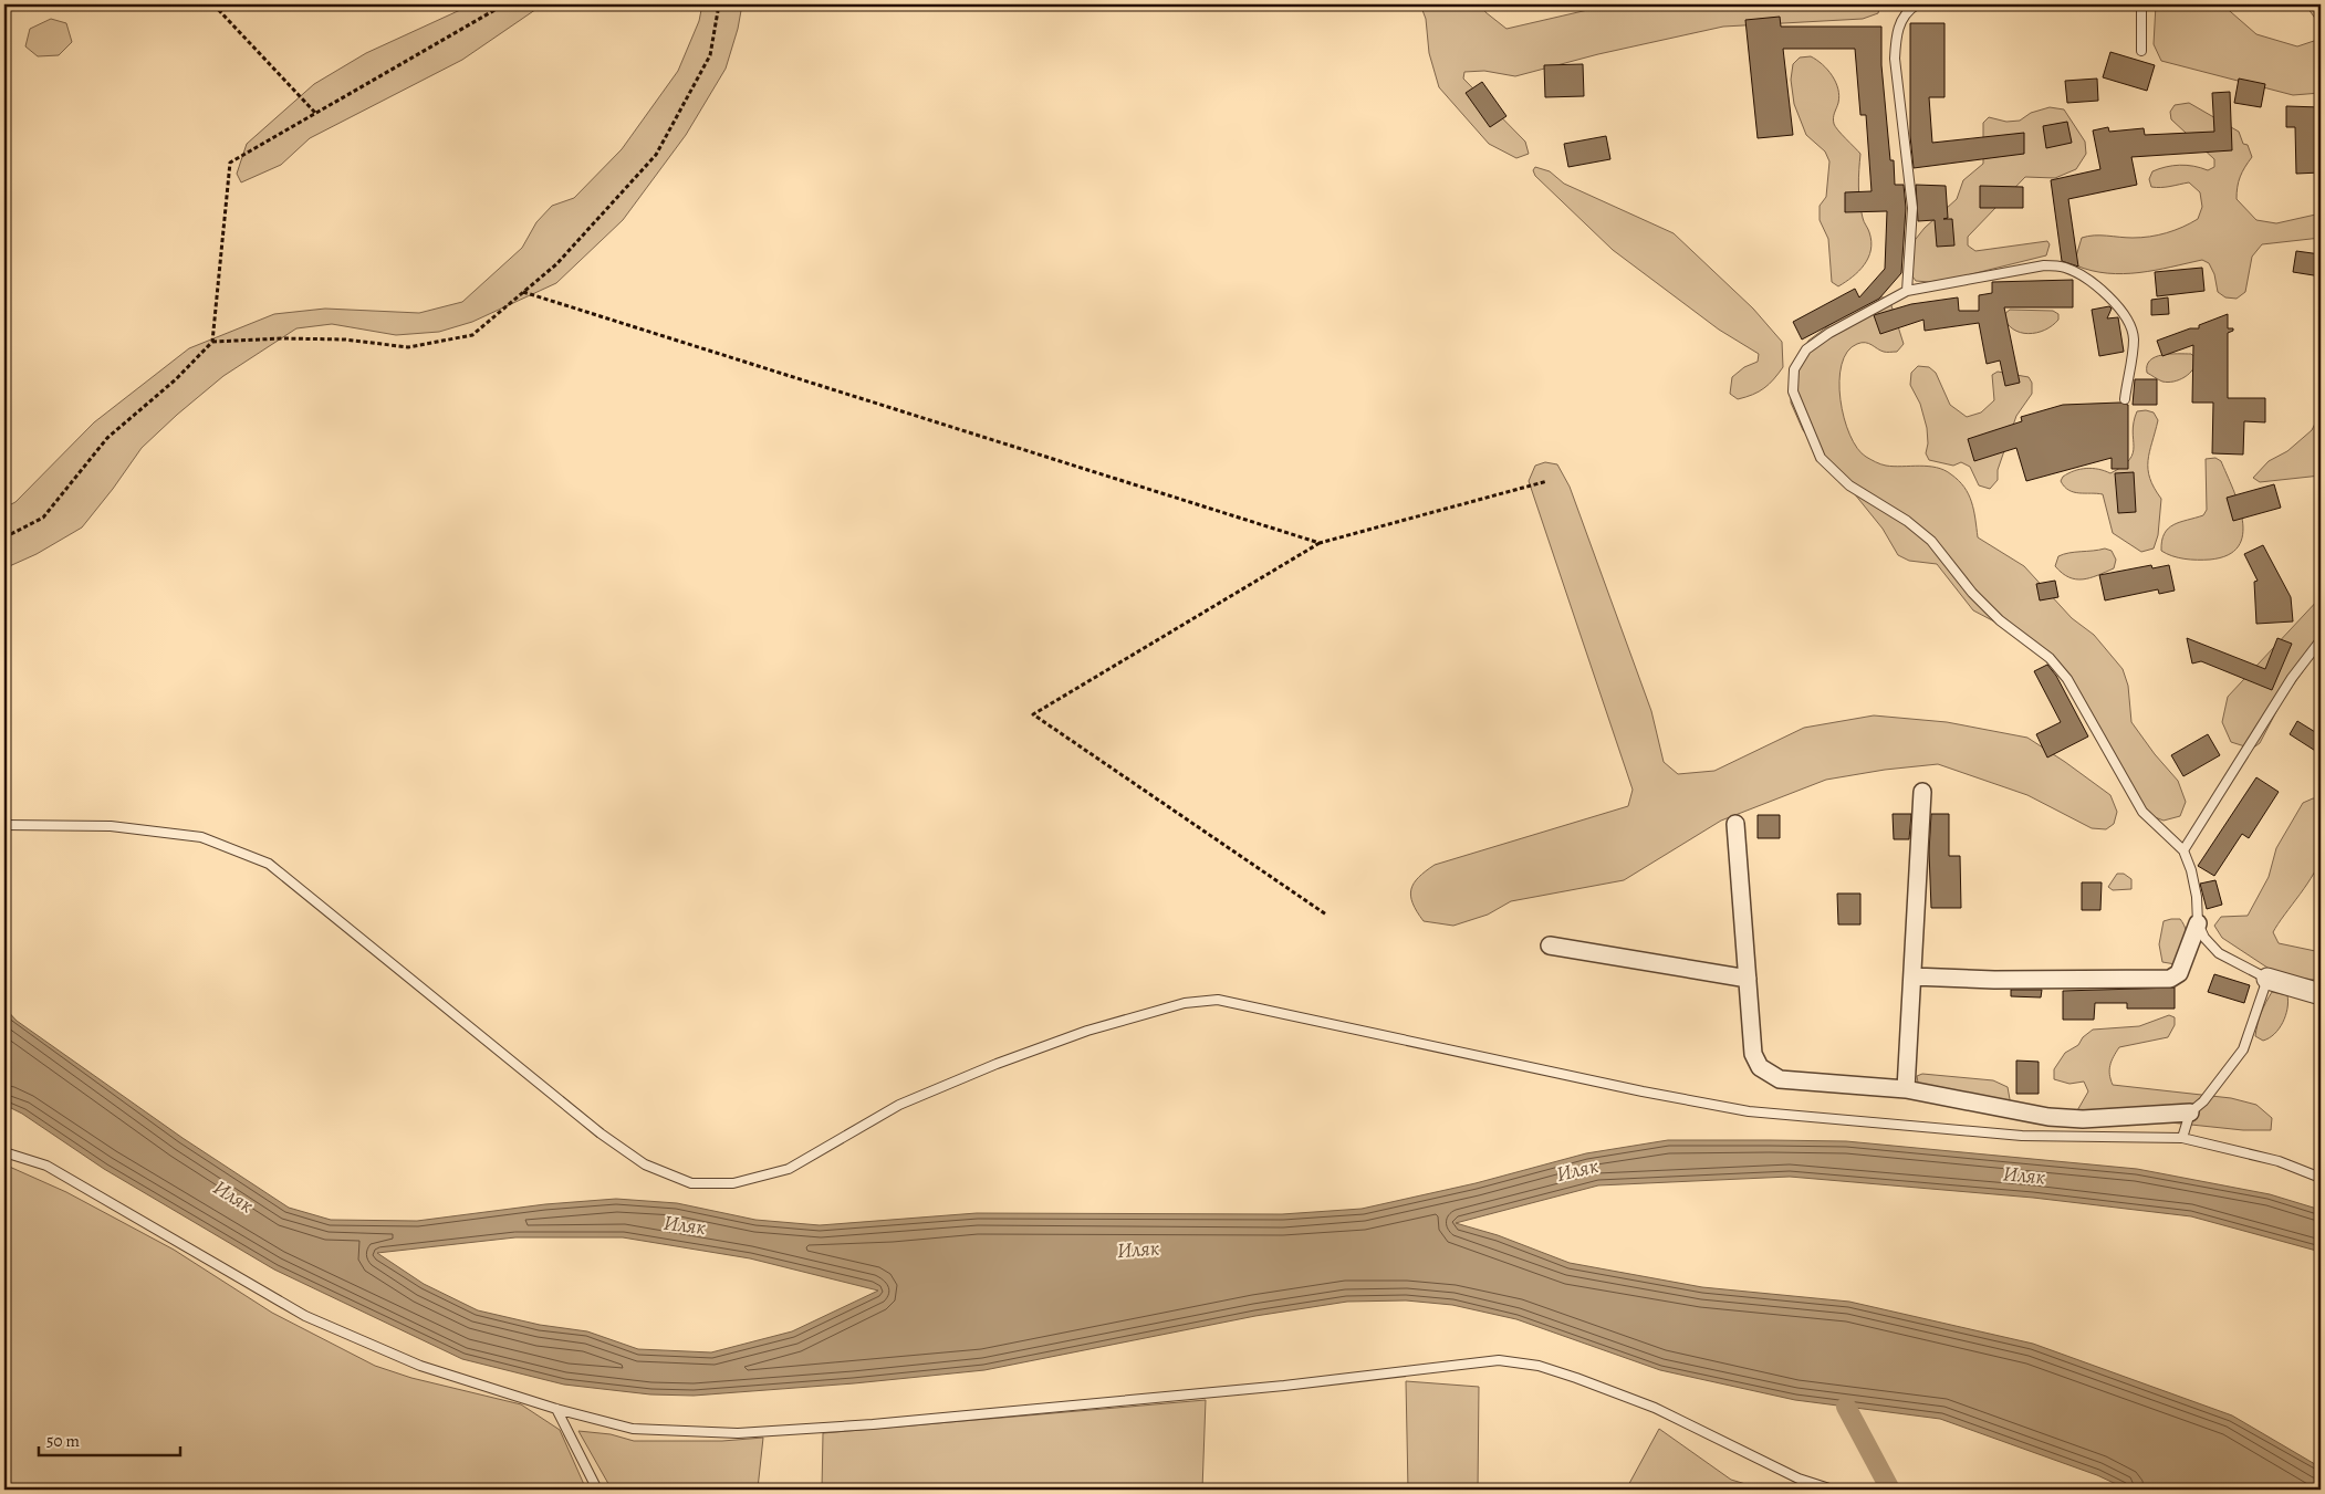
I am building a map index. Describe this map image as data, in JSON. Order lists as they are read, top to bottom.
{
  "water": ["Иляк"],
  "scale_bar": "50 m"
}
